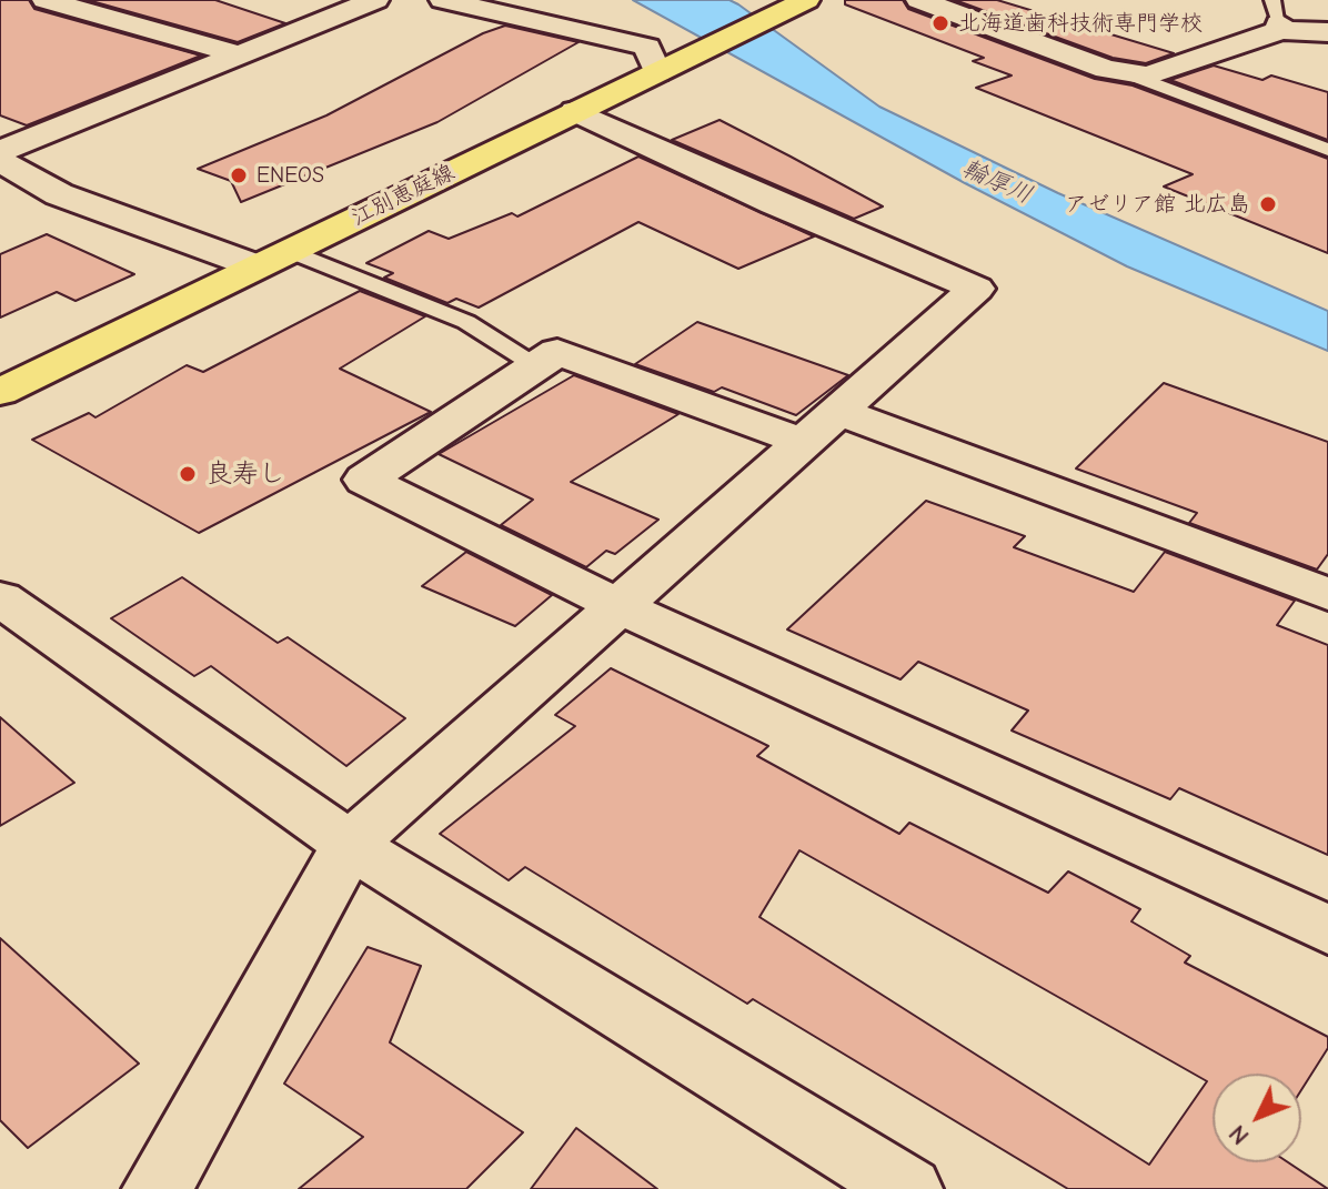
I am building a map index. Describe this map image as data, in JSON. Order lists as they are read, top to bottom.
{
  "streets": {
    "main road": ["江別恵庭線"]
  },
  "water": ["輪厚川"],
  "places": [
    "北海道歯科技術専門学校",
    "ENEOS",
    "アゼリア館 北広島",
    "良寿し"
  ],
  "north": "bottom left"
}
